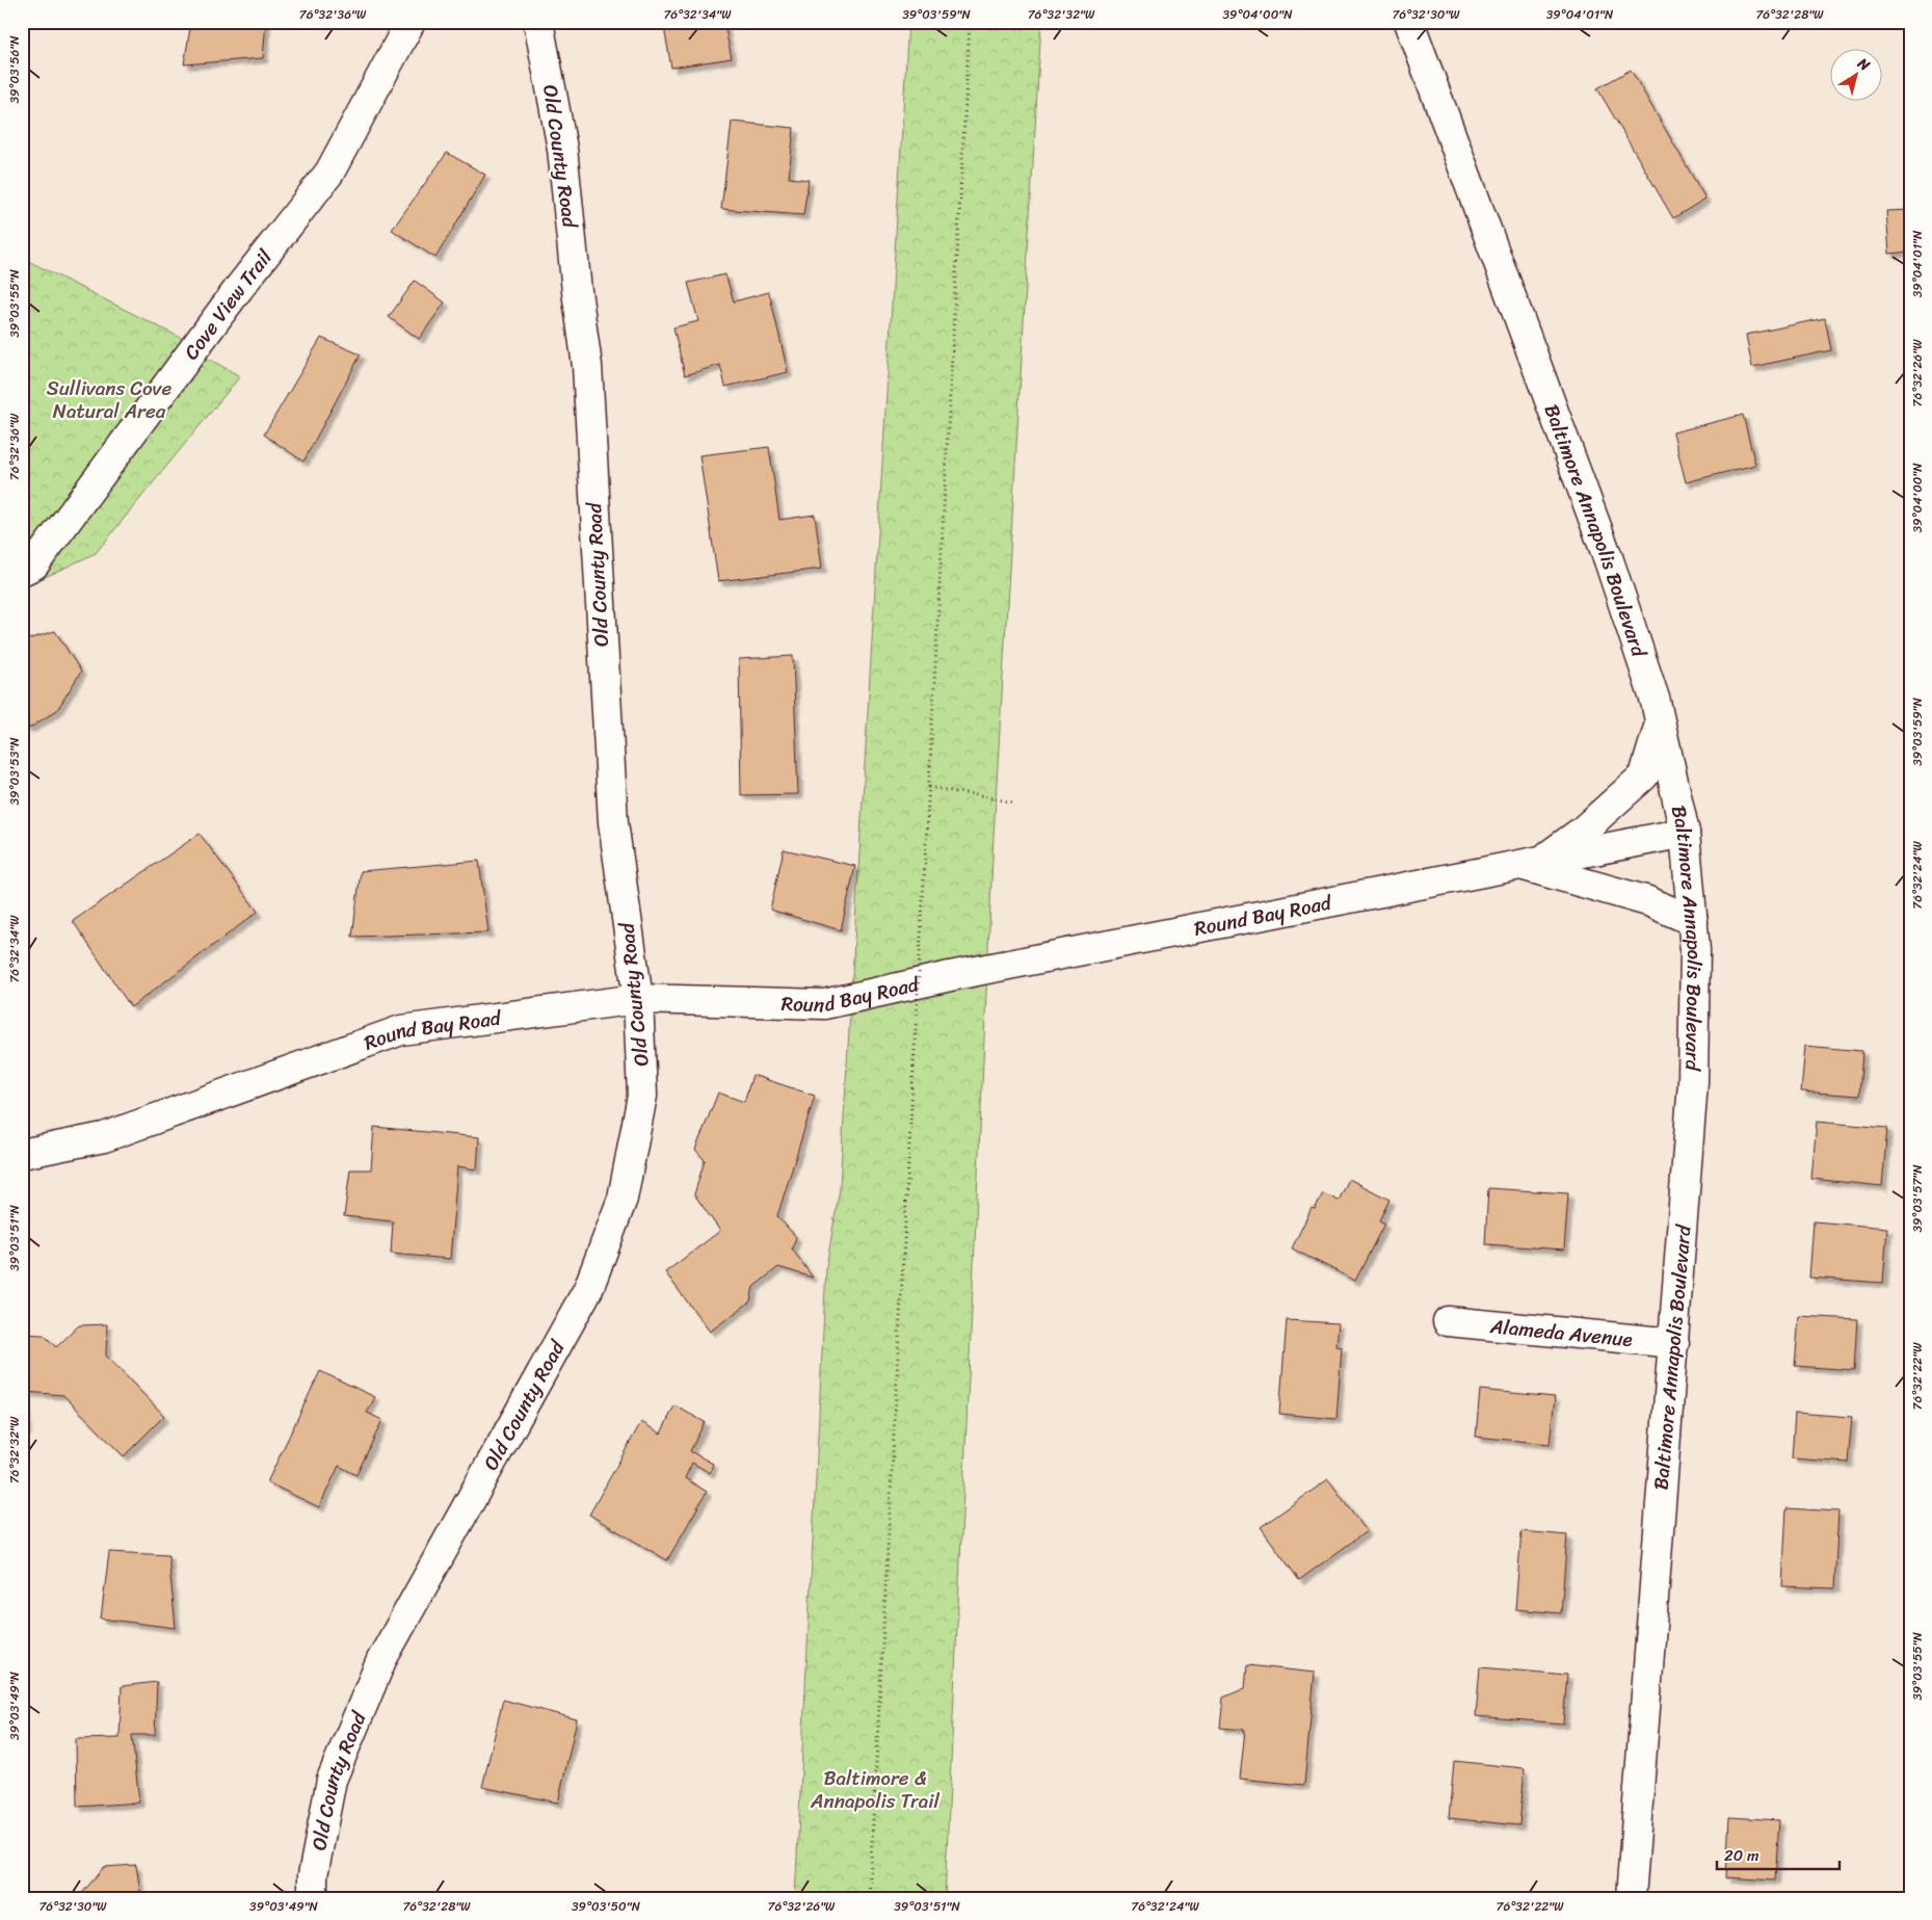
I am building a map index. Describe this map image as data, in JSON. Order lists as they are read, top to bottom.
{
  "streets": {
    "street": [
      "Old County Road",
      "Cove View Trail",
      "Baltimore Annapolis Boulevard",
      "Round Bay Road",
      "Alameda Avenue"
    ]
  },
  "crossings": [
    ["Old County Road", "Round Bay Road"],
    ["Baltimore Annapolis Boulevard", "Round Bay Road"],
    ["Baltimore Annapolis Boulevard", "Alameda Avenue"]
  ],
  "parks": ["Sullivans Cove Natural Area", "Baltimore & Annapolis Trail"],
  "scale_bar": "20 m",
  "north": "top right",
  "coordinates": [
    "76°32'36\"W",
    "76°32'34\"W",
    "39°03'59\"N",
    "76°32'32\"W",
    "39°04'00\"N",
    "76°32'30\"W",
    "39°04'01\"N",
    "76°32'28\"W",
    "39°03'56\"N",
    "39°03'55\"N",
    "76°32'26\"W",
    "39°03'53\"N",
    "76°32'24\"W",
    "39°03'57\"N",
    "39°03'51\"N",
    "76°32'22\"W",
    "39°03'49\"N",
    "39°03'50\"N"
  ]
}
